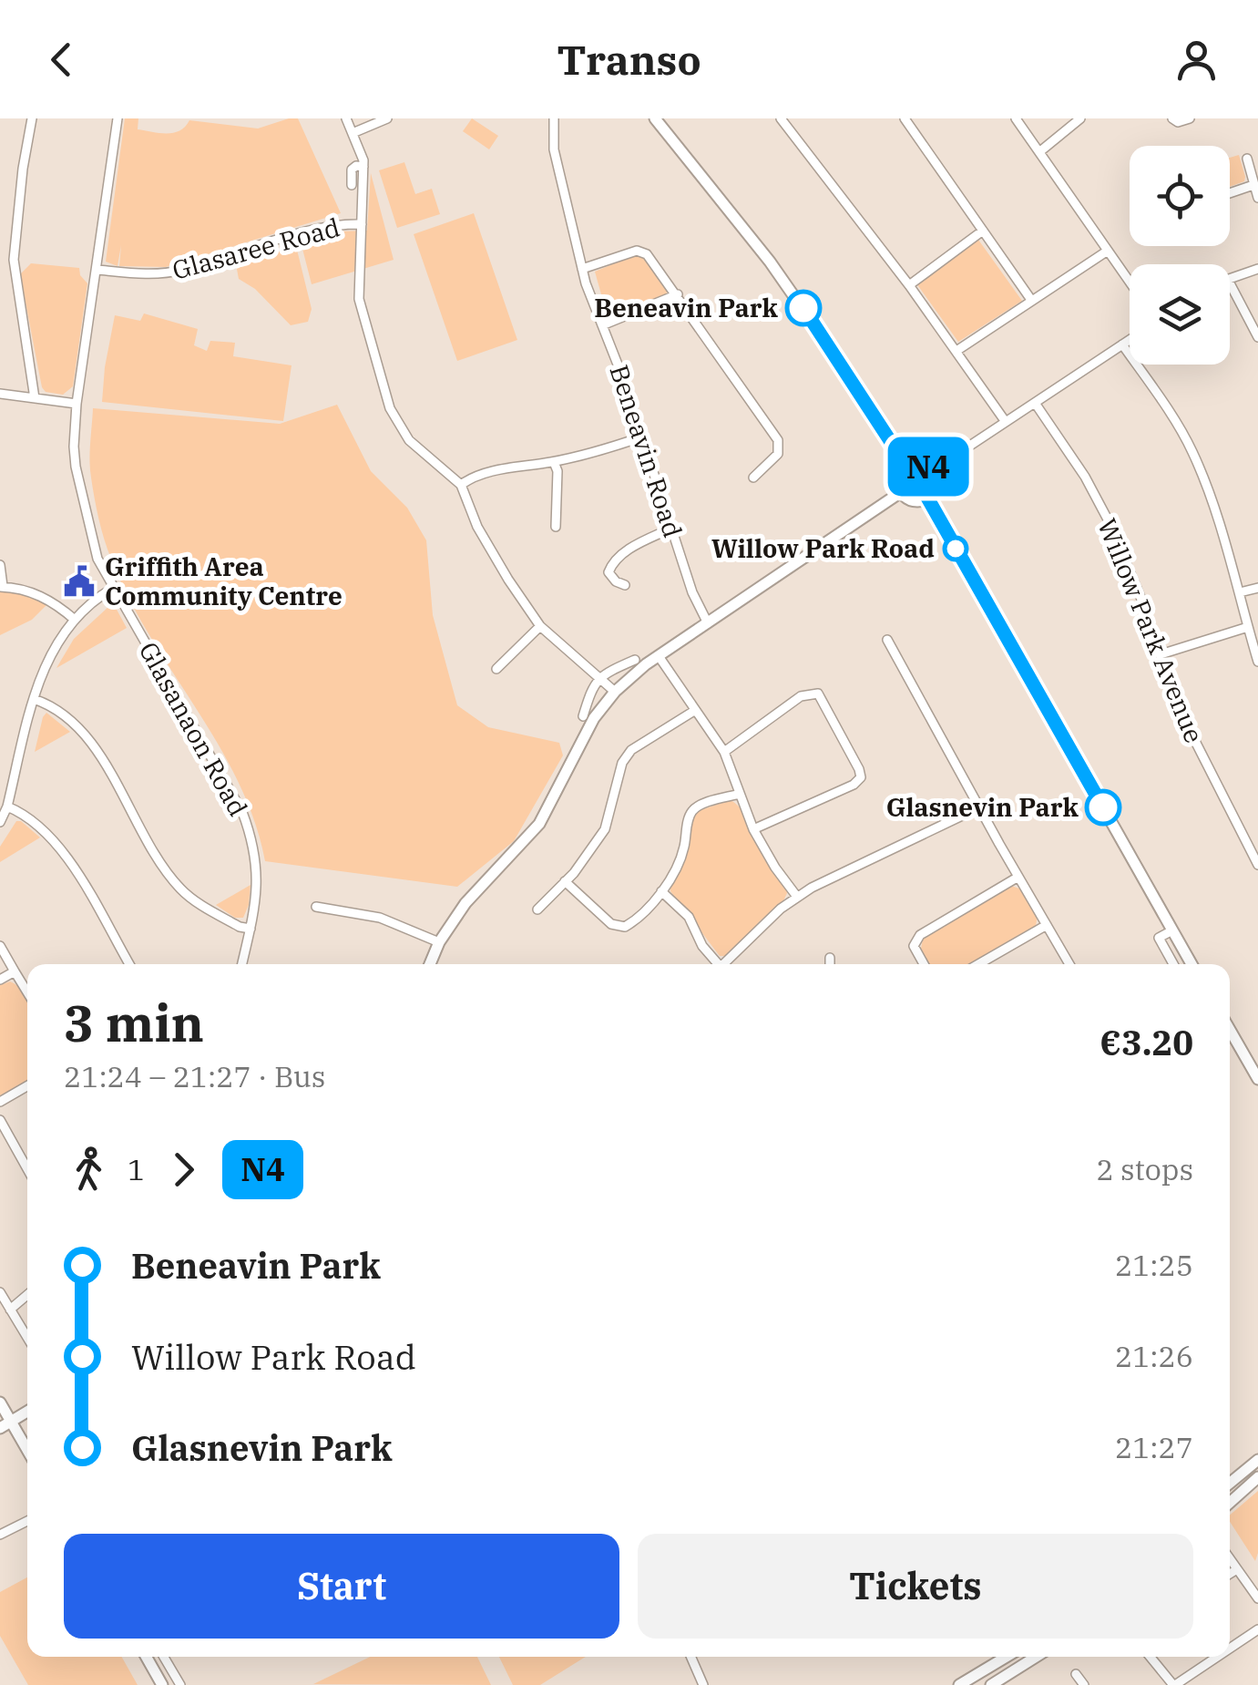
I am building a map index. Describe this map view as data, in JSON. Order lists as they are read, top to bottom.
{
  "streets": {
    "street": [
      "Glasaree Road",
      "Beneavin Road",
      "Willow Park Avenue",
      "Glasanaon Road"
    ]
  },
  "crossings": [
    ["Glasaree Road", "Glasanaon Road"]
  ],
  "places": {
    "other": ["Beneavin Park", "Willow Park Road", "Glasnevin Park"],
    "public building": ["Griffith Area Community Centre"]
  },
  "lines": ["bus line N4"],
  "page": {
    "header": "Transo",
    "on_map": "N4",
    "heading": ["3 min", "21:24 – 21:27 · Bus", "€3.20"],
    "legs": ["1", "N4", "2 stops"],
    "list": [
      {
        "name": "Beneavin Park",
        "value": "21:25"
      },
      {
        "name": "Willow Park Road",
        "value": "21:26"
      },
      {
        "name": "Glasnevin Park",
        "value": "21:27"
      }
    ],
    "buttons": ["Start", "Tickets"]
  }
}
